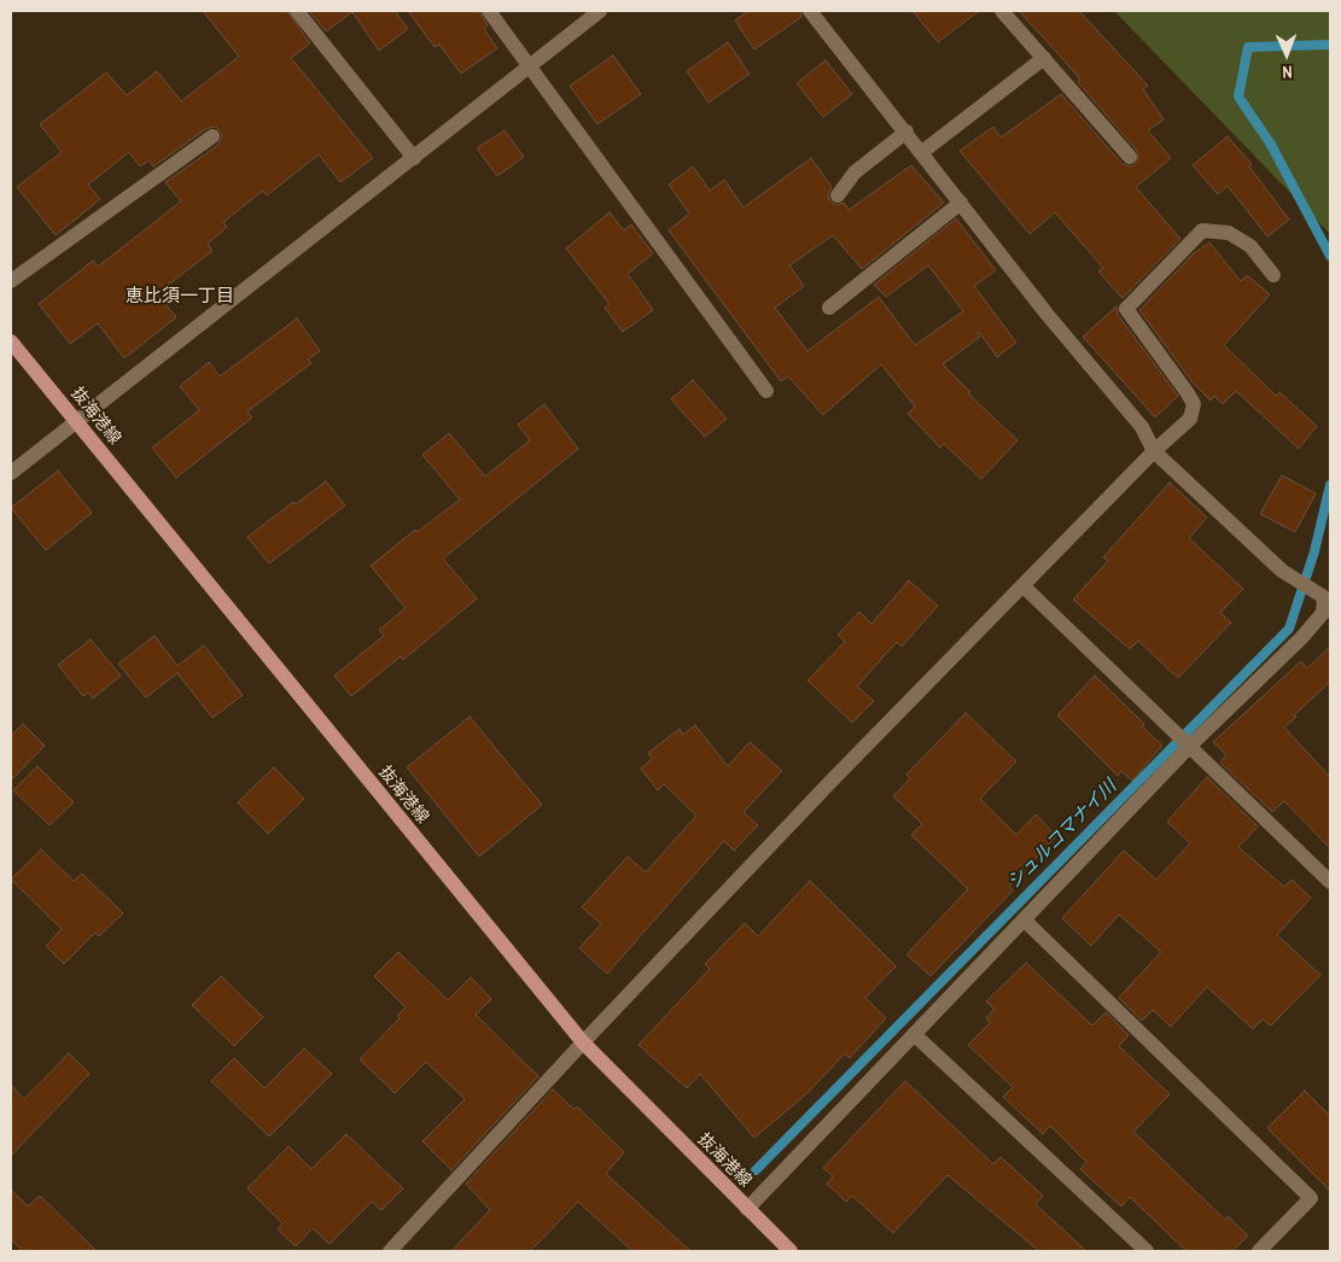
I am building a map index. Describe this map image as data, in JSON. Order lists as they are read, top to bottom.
{
  "streets": {
    "main road": ["抜海港線"]
  },
  "districts": ["恵比須一丁目"],
  "water": ["シュルコマナイ川"],
  "north": "bottom"
}
